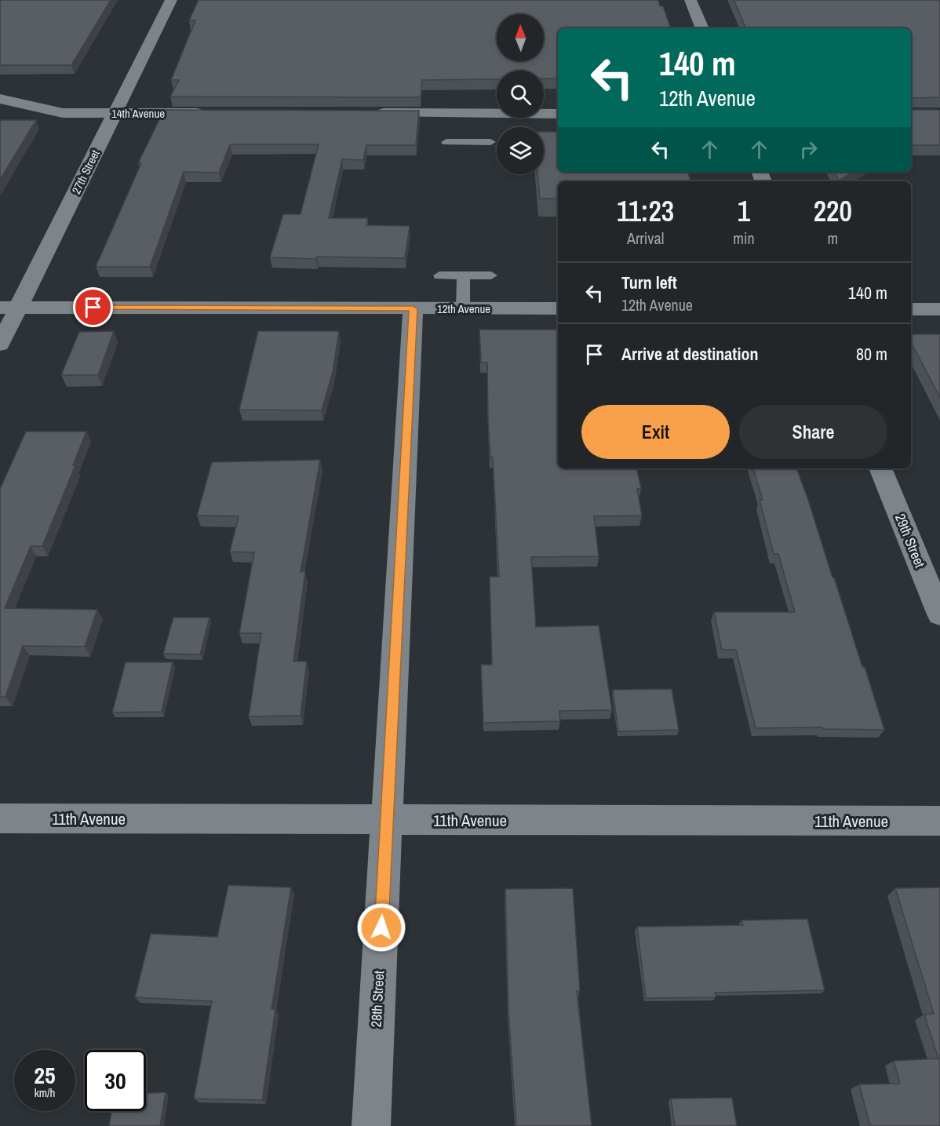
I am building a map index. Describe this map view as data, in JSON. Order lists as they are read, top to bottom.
{
  "streets": {
    "street": [
      "14th Avenue",
      "27th Street",
      "12th Avenue",
      "29th Street",
      "11th Avenue",
      "28th Street"
    ]
  },
  "crossings": [
    ["14th Avenue", "27th Street"],
    ["27th Street", "12th Avenue"],
    ["12th Avenue", "28th Street"],
    ["11th Avenue", "28th Street"]
  ],
  "north": "top",
  "page": {
    "turn": ["140 m", "12th Avenue"],
    "eta": [
      "11:23",
      "Arrival",
      "1",
      "min",
      "220",
      "m"
    ],
    "list": [
      {
        "name": "Turn left",
        "note": "12th Avenue",
        "value": "140 m"
      },
      {
        "name": "Arrive at destination",
        "value": "80 m"
      }
    ],
    "buttons": ["Exit", "Share"],
    "speed": "25 km/h",
    "limit": "30"
  }
}
